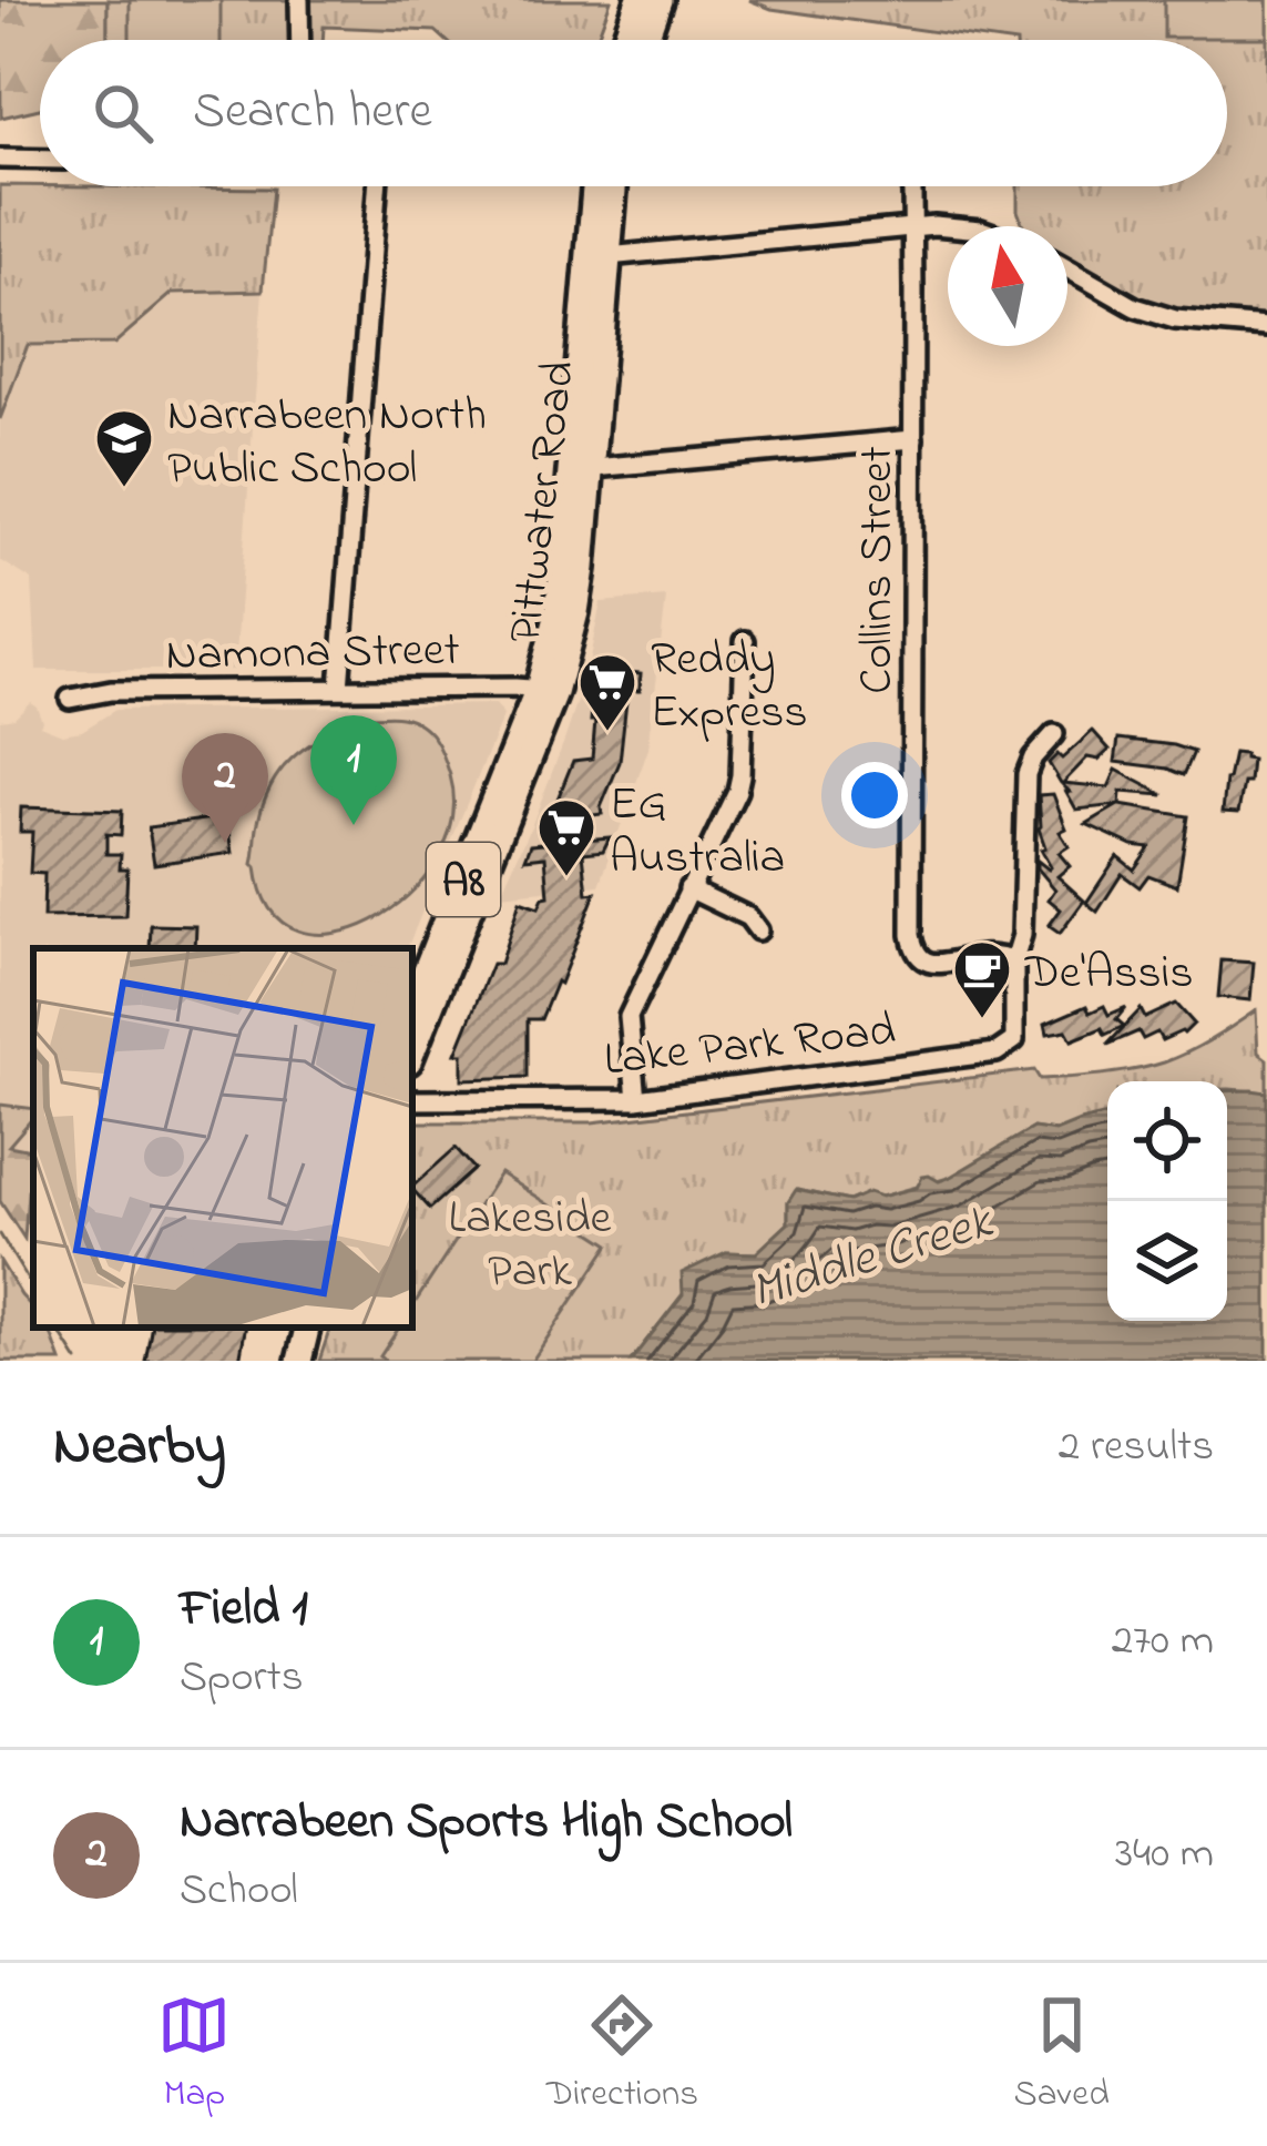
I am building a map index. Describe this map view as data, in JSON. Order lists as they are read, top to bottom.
{
  "streets": {
    "highway": ["Pittwater Road", "A8"],
    "street": ["Collins Street", "Namona Street", "Lake Park Road"]
  },
  "crossings": [
    ["Pittwater Road", "Namona Street"],
    ["Collins Street", "Lake Park Road"]
  ],
  "water": ["Middle Creek"],
  "parks": ["Lakeside Park"],
  "places": {
    "school or university": ["Narrabeen North Public School"],
    "supermarket": ["Reddy Express", "EG Australia"],
    "cafe": ["De'Assis"]
  },
  "north": "top",
  "page": {
    "search": "Search here",
    "pins": ["1", "2"],
    "heading": ["Nearby", "2 results"],
    "list": [
      {
        "mark": "1",
        "name": "Field 1",
        "note": "Sports",
        "value": "270 m"
      },
      {
        "mark": "2",
        "name": "Narrabeen Sports High School",
        "note": "School",
        "value": "340 m"
      }
    ],
    "nav": ["Map", "Directions", "Saved"]
  }
}
